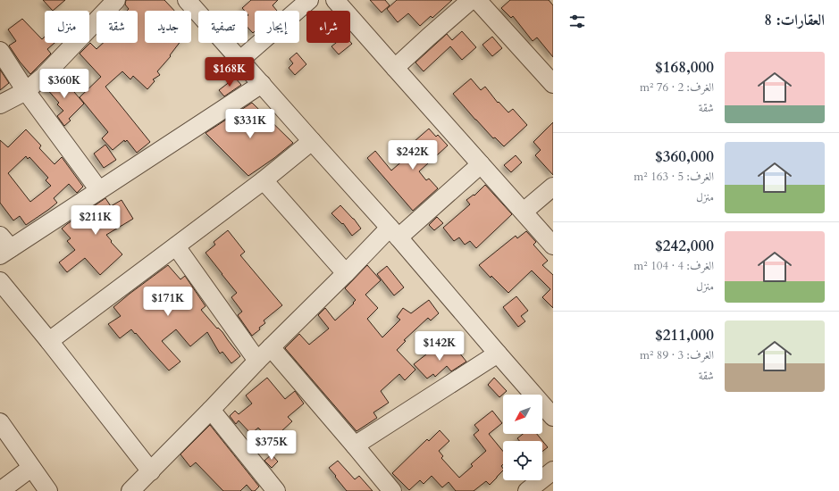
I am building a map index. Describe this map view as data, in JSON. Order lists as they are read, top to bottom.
{
  "north": "bottom left",
  "page": {
    "heading": "العقارات: 8",
    "chip": [
      "شراء",
      "إيجار",
      "تصفية",
      "جديد",
      "شقة",
      "منزل"
    ],
    "list": [
      {
        "name": "$168,000",
        "note": "الغرف: 2 · 76 m² · شقة"
      },
      {
        "name": "$360,000",
        "note": "الغرف: 5 · 163 m² · منزل"
      },
      {
        "name": "$242,000",
        "note": "الغرف: 4 · 104 m² · منزل"
      },
      {
        "name": "$211,000",
        "note": "الغرف: 3 · 89 m² · شقة"
      }
    ],
    "price": [
      "$168K",
      "$360K",
      "$331K",
      "$242K",
      "$211K",
      "$171K",
      "$142K",
      "$375K"
    ]
  }
}
